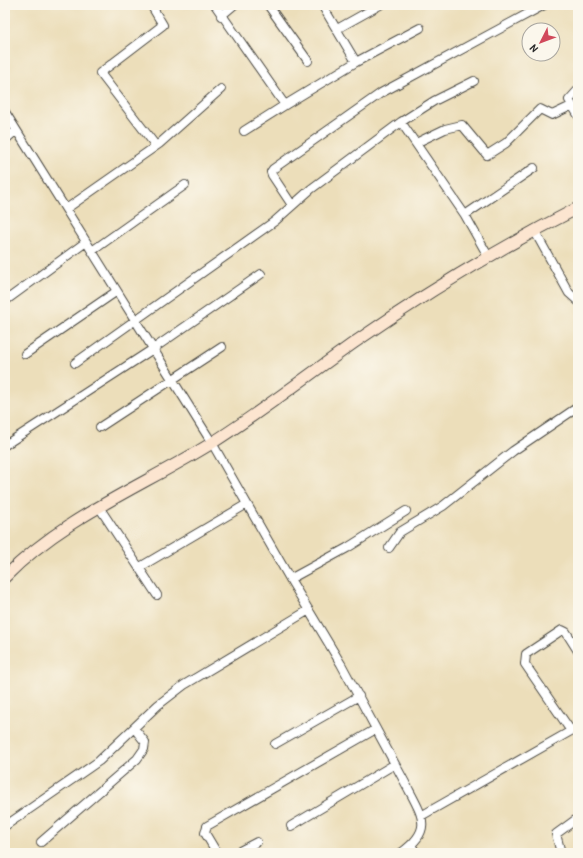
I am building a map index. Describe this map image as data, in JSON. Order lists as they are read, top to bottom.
{
  "north": "bottom left"
}
